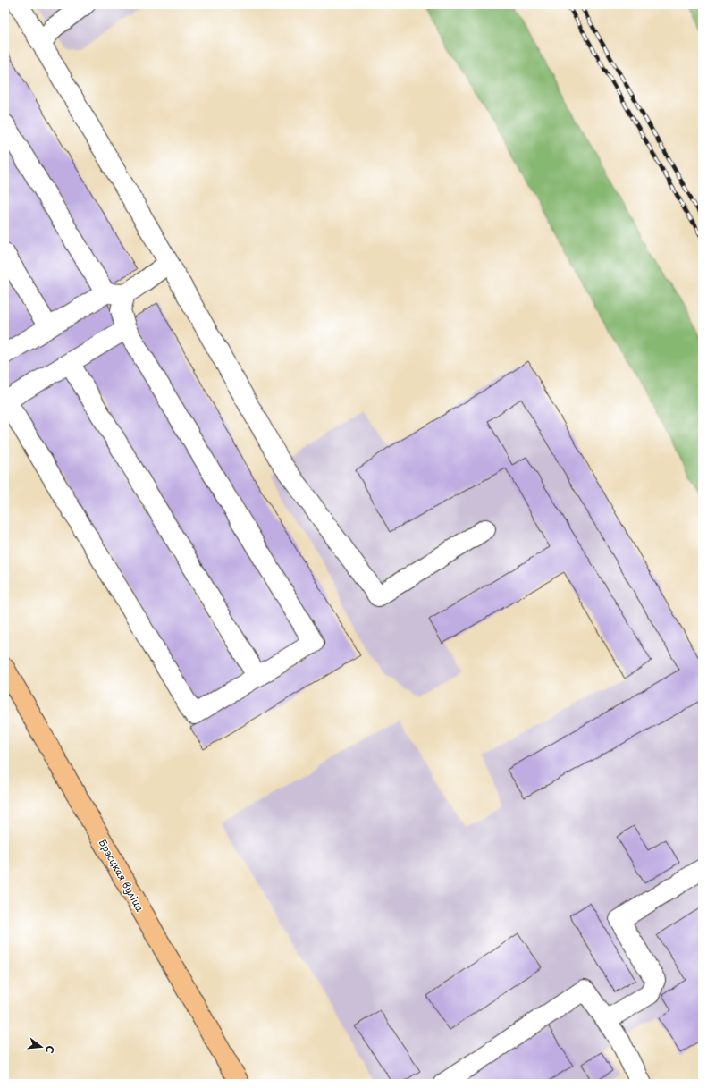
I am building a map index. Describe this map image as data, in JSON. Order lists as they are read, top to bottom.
{
  "streets": {
    "main road": ["Брэсцкая вуліца"]
  },
  "north": "right"
}
